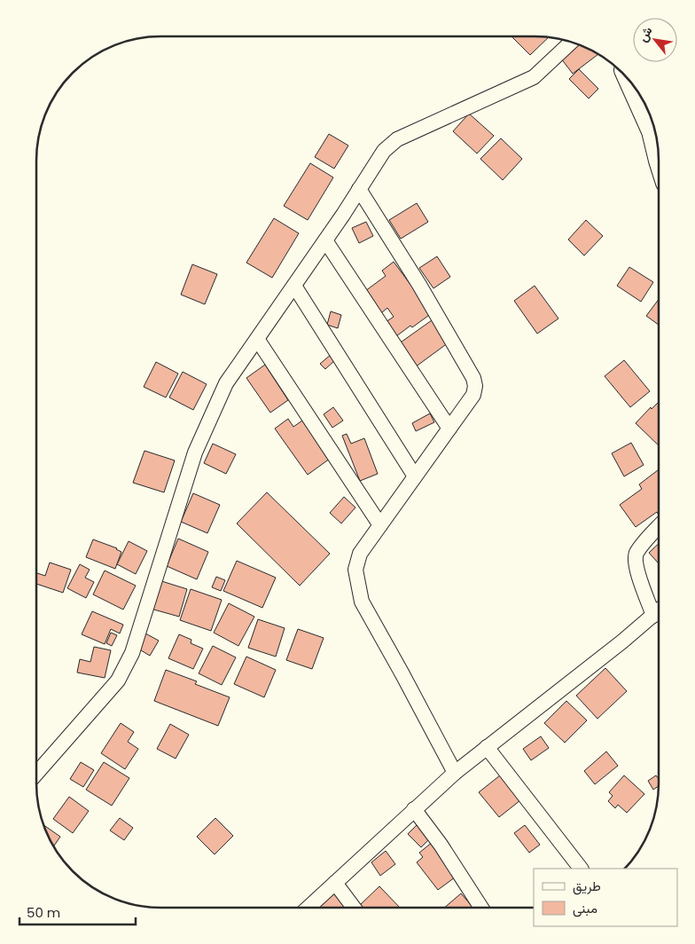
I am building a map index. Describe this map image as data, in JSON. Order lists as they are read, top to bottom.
{
  "legend": ["طريق", "مبنى"],
  "scale_bar": "50 m",
  "north": "top left"
}
